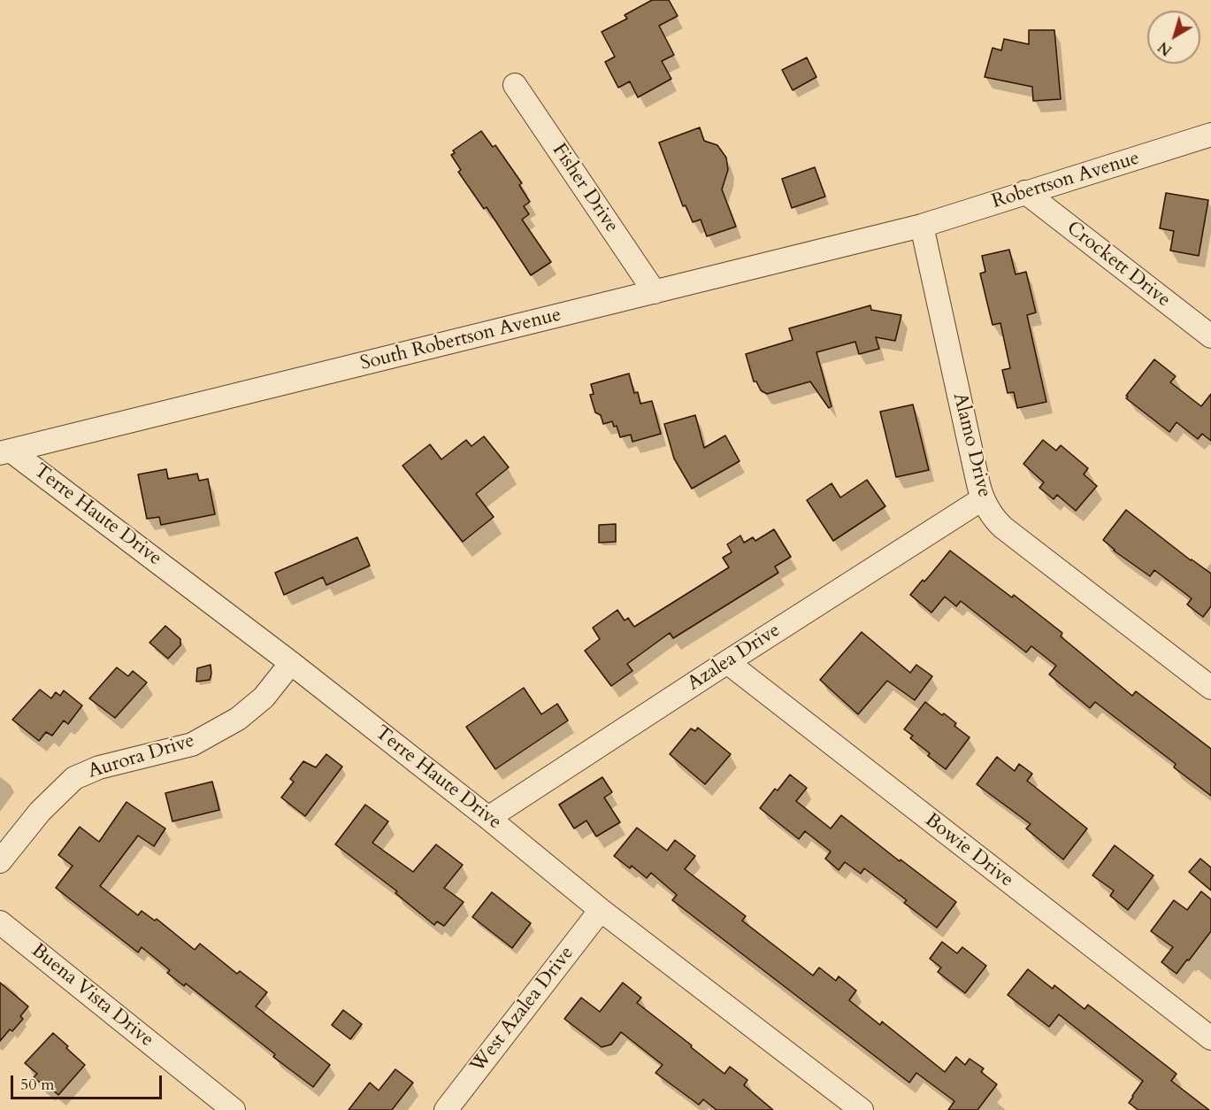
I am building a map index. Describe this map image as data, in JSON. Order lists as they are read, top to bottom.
{
  "streets": {
    "street": [
      "Robertson Avenue",
      "Fisher Drive",
      "Crockett Drive",
      "South Robertson Avenue",
      "Alamo Drive",
      "Terre Haute Drive",
      "Azalea Drive",
      "Aurora Drive",
      "Bowie Drive",
      "Buena Vista Drive",
      "West Azalea Drive"
    ]
  },
  "crossings": [
    ["Robertson Avenue", "Crockett Drive"],
    ["Robertson Avenue", "South Robertson Avenue"],
    ["Robertson Avenue", "Alamo Drive"],
    ["Fisher Drive", "South Robertson Avenue"],
    ["South Robertson Avenue", "Alamo Drive"],
    ["South Robertson Avenue", "Terre Haute Drive"],
    ["Alamo Drive", "Azalea Drive"],
    ["Terre Haute Drive", "Azalea Drive"],
    ["Terre Haute Drive", "Aurora Drive"],
    ["Terre Haute Drive", "West Azalea Drive"],
    ["Azalea Drive", "Bowie Drive"]
  ],
  "scale_bar": "50 m",
  "north": "bottom left"
}
